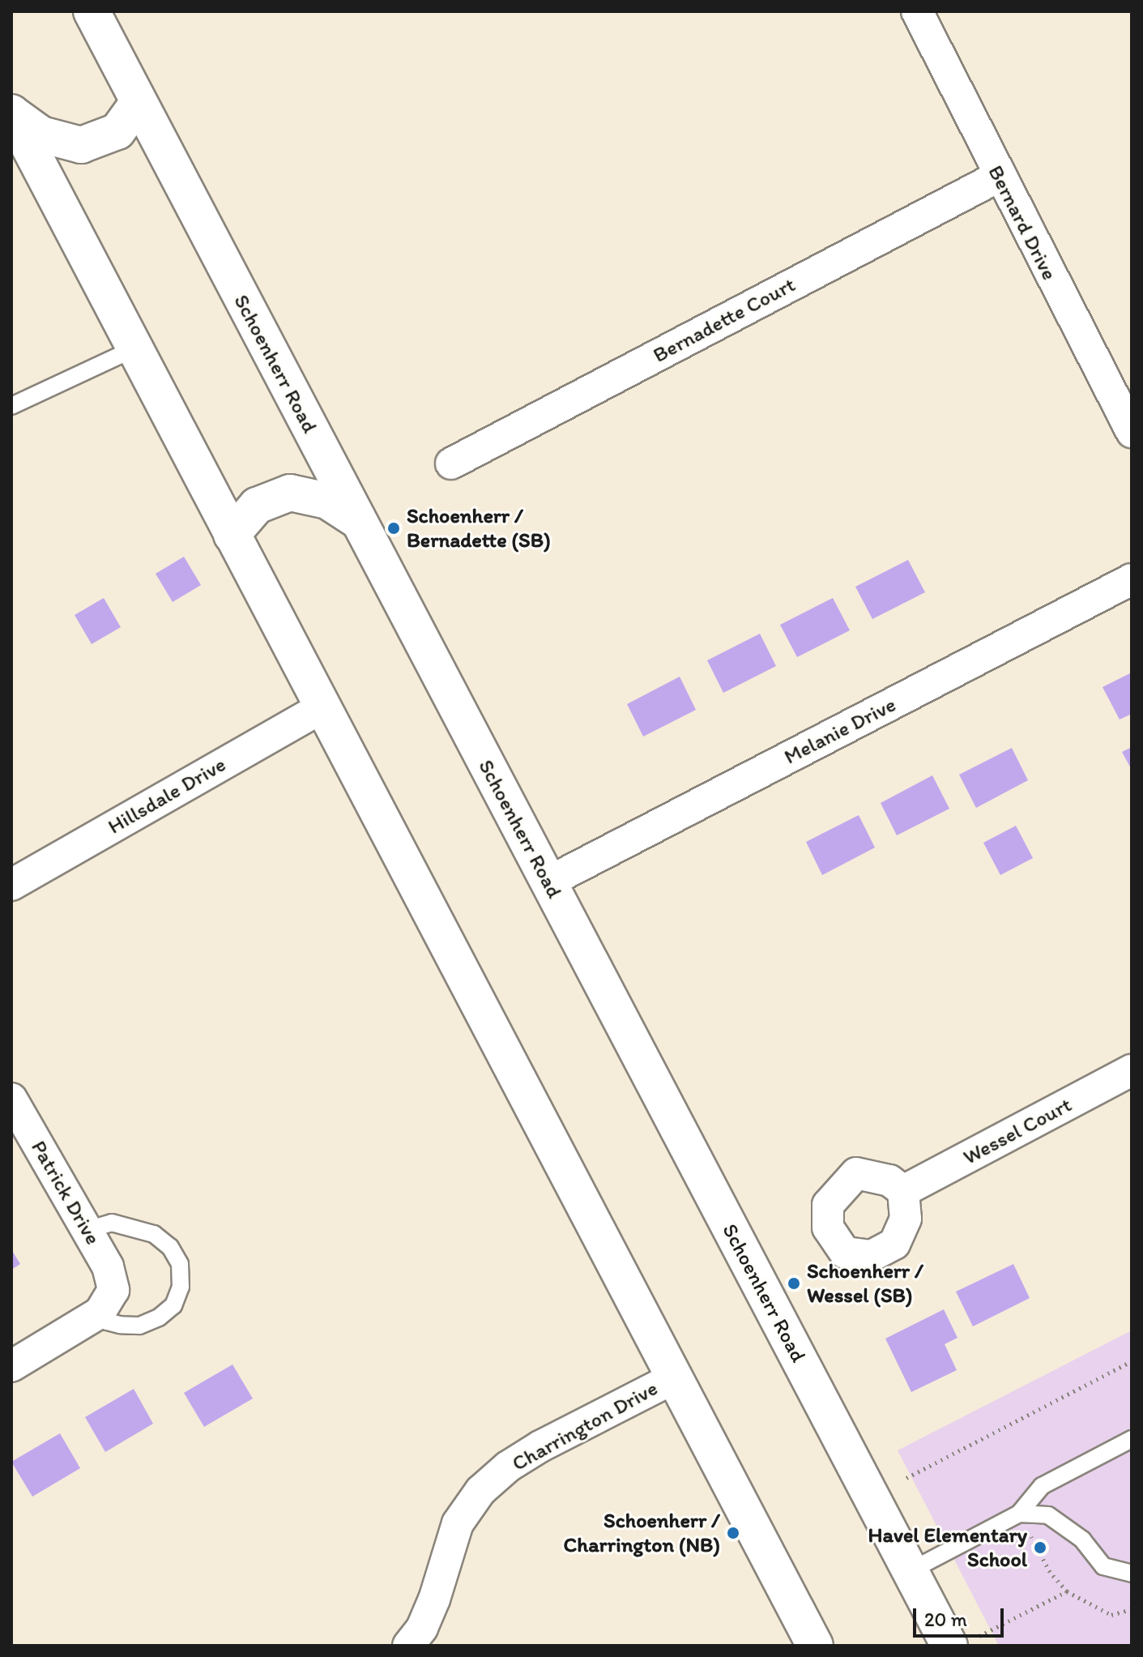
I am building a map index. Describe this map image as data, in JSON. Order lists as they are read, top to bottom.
{
  "streets": {
    "main road": ["Schoenherr Road"],
    "street": [
      "Bernard Drive",
      "Bernadette Court",
      "Melanie Drive",
      "Hillsdale Drive",
      "Wessel Court",
      "Patrick Drive",
      "Charrington Drive"
    ]
  },
  "crossings": [
    ["Bernard Drive", "Bernadette Court"],
    ["Schoenherr Road", "Melanie Drive"]
  ],
  "places": [
    "Schoenherr / Bernadette (SB)",
    "Schoenherr / Wessel (SB)",
    "Schoenherr / Charrington (NB)",
    "Havel Elementary School"
  ],
  "scale_bar": "20 m"
}
